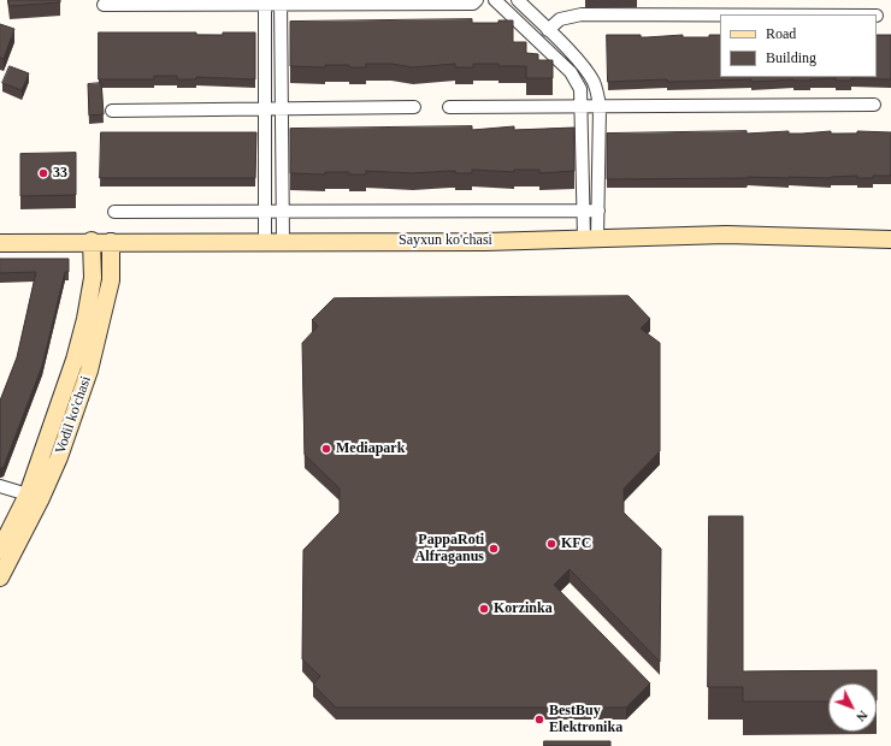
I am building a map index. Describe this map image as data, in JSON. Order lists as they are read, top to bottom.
{
  "streets": {
    "street": ["Sayxun ko'chasi", "Vodil ko'chasi"]
  },
  "crossings": [
    ["Sayxun ko'chasi", "Vodil ko'chasi"]
  ],
  "places": [
    "33",
    "Mediapark",
    "KFC",
    "PappaRoti Alfraganus",
    "Korzinka",
    "BestBuy Elektronika"
  ],
  "legend": ["Road", "Building"],
  "north": "bottom right"
}
